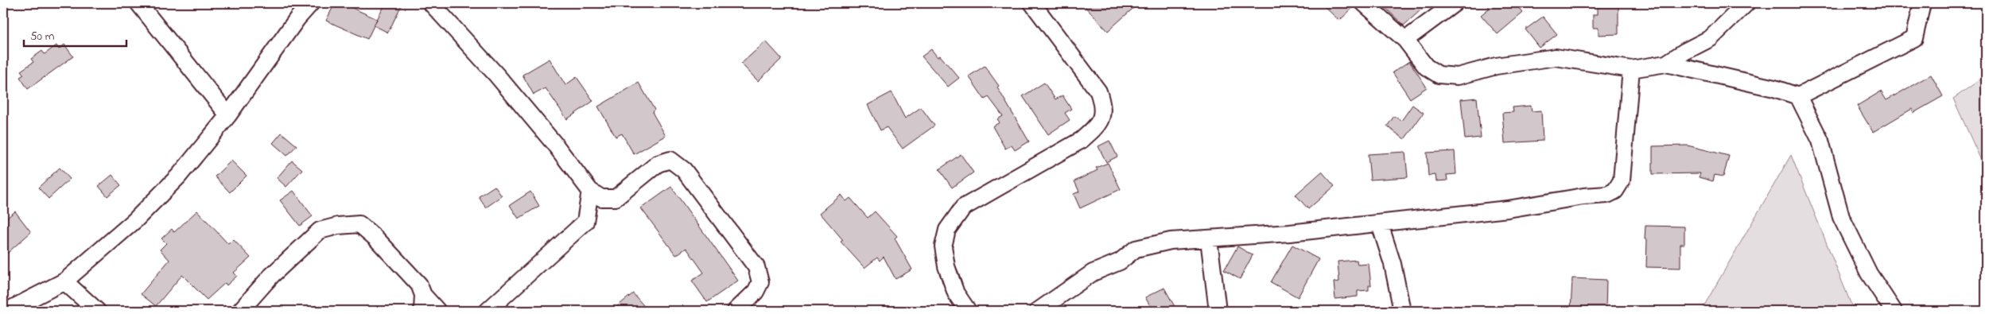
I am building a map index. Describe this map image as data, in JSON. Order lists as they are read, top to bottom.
{
  "scale_bar": "50 m"
}
